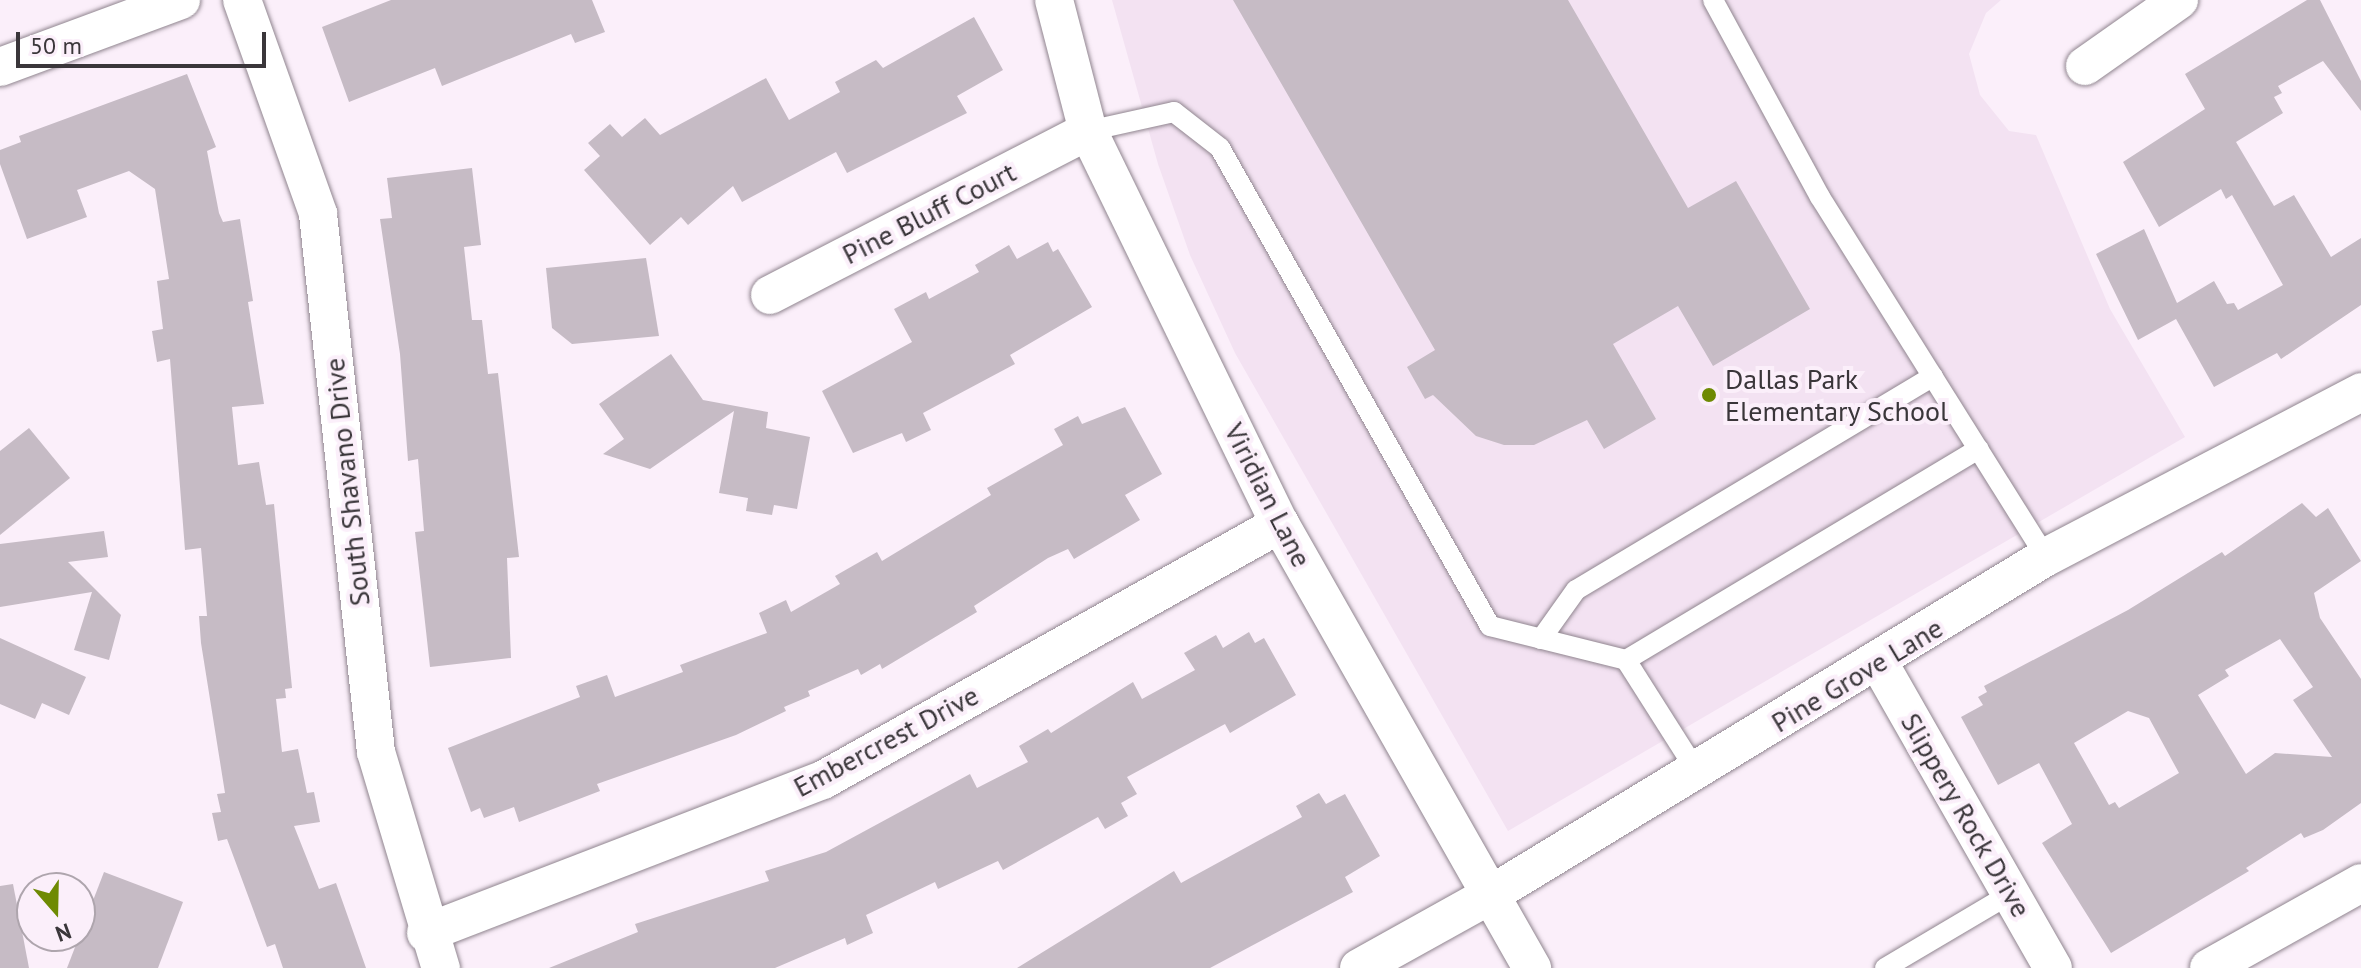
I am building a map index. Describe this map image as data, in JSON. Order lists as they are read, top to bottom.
{
  "streets": {
    "street": [
      "Pine Bluff Court",
      "South Shavano Drive",
      "Viridian Lane",
      "Pine Grove Lane",
      "Embercrest Drive",
      "Slippery Rock Drive"
    ]
  },
  "crossings": [
    ["Pine Bluff Court", "Viridian Lane"],
    ["South Shavano Drive", "Embercrest Drive"],
    ["Viridian Lane", "Pine Grove Lane"],
    ["Viridian Lane", "Embercrest Drive"],
    ["Pine Grove Lane", "Slippery Rock Drive"]
  ],
  "places": ["Dallas Park Elementary School"],
  "scale_bar": "50 m",
  "north": "bottom"
}
